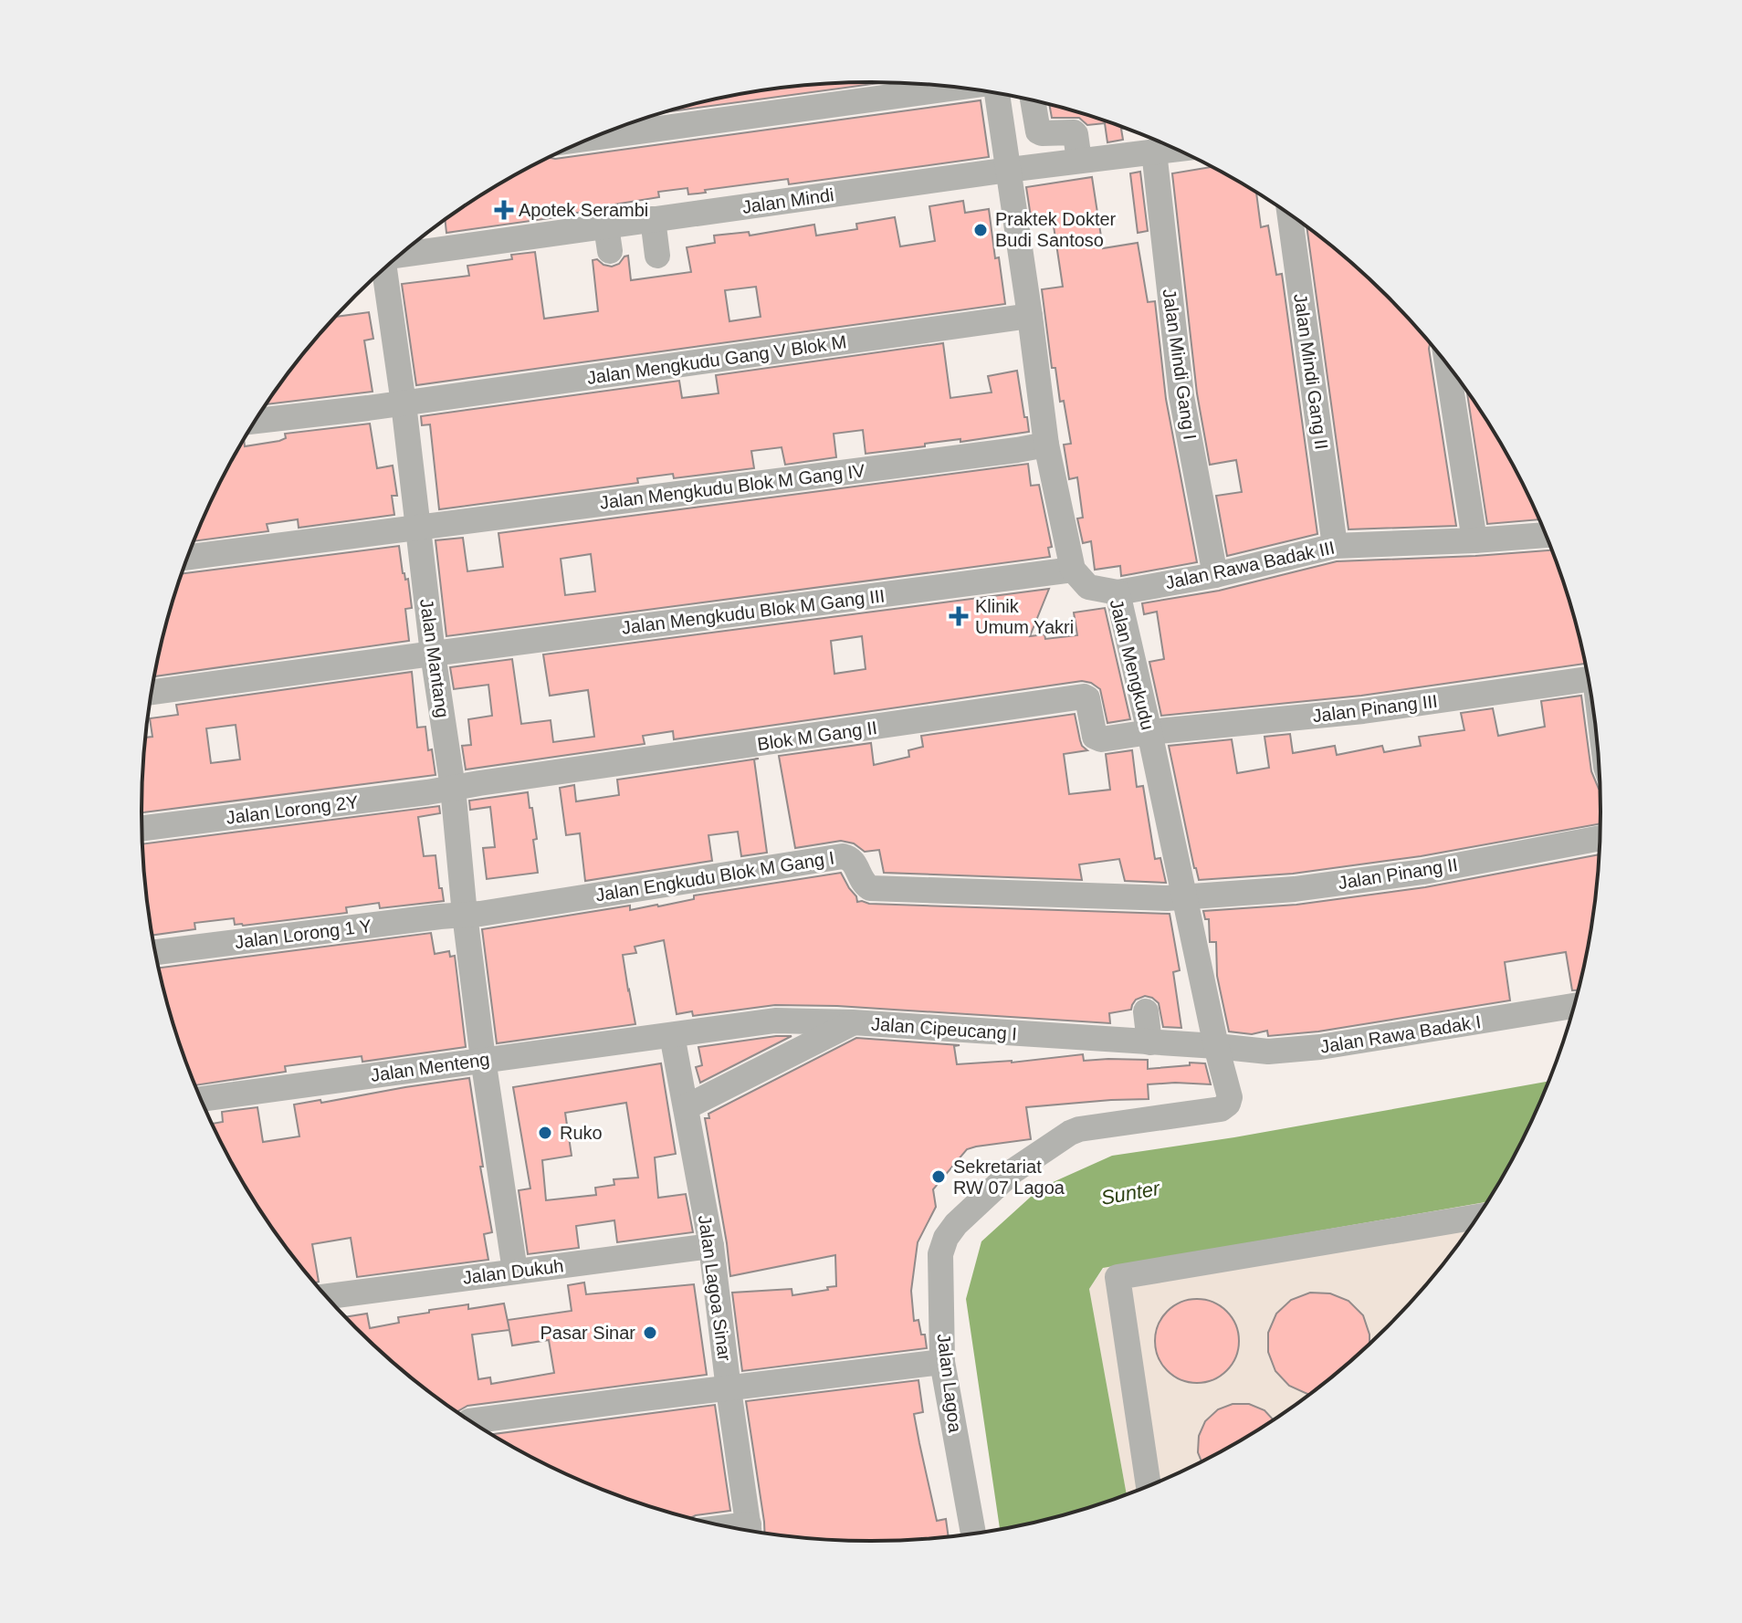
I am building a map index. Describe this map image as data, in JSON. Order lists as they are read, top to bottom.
{
  "streets": {
    "street": [
      "Jalan Mindi",
      "Jalan Mengkudu Gang V Blok M",
      "Jalan Mindi Gang I",
      "Jalan Mindi Gang II",
      "Jalan Mengkudu Blok M Gang IV",
      "Jalan Rawa Badak III",
      "Jalan Mengkudu Blok M Gang III",
      "Jalan Mantang",
      "Jalan Mengkudu",
      "Jalan Pinang III",
      "Blok M Gang II",
      "Jalan Lorong 2Y",
      "Jalan Pinang II",
      "Jalan Engkudu Blok M Gang I",
      "Jalan Lorong 1 Y",
      "Jalan Cipeucang I",
      "Jalan Rawa Badak I",
      "Jalan Menteng",
      "Jalan Dukuh",
      "Jalan Lagoa Sinar",
      "Jalan Lagoa"
    ]
  },
  "crossings": [
    ["Jalan Mindi", "Jalan Mindi Gang I"],
    ["Jalan Mengkudu Gang V Blok M", "Jalan Mantang"],
    ["Jalan Mindi Gang I", "Jalan Rawa Badak III"],
    ["Jalan Mindi Gang II", "Jalan Rawa Badak III"],
    ["Jalan Mengkudu Blok M Gang IV", "Jalan Mantang"],
    ["Jalan Rawa Badak III", "Jalan Mengkudu"],
    ["Jalan Mengkudu Blok M Gang III", "Jalan Mantang"],
    ["Jalan Mengkudu Blok M Gang III", "Jalan Mengkudu"],
    ["Jalan Mantang", "Blok M Gang II"],
    ["Jalan Mantang", "Jalan Lorong 2Y"],
    ["Jalan Mantang", "Jalan Engkudu Blok M Gang I"],
    ["Jalan Mantang", "Jalan Lorong 1 Y"],
    ["Jalan Mantang", "Jalan Menteng"],
    ["Jalan Mantang", "Jalan Dukuh"],
    ["Jalan Mengkudu", "Jalan Pinang III"],
    ["Jalan Mengkudu", "Blok M Gang II"],
    ["Jalan Mengkudu", "Jalan Pinang II"],
    ["Jalan Mengkudu", "Jalan Engkudu Blok M Gang I"],
    ["Jalan Mengkudu", "Jalan Cipeucang I"],
    ["Jalan Mengkudu", "Jalan Rawa Badak I"],
    ["Jalan Mengkudu", "Jalan Lagoa"],
    ["Jalan Pinang III", "Blok M Gang II"],
    ["Blok M Gang II", "Jalan Lorong 2Y"],
    ["Jalan Pinang II", "Jalan Engkudu Blok M Gang I"],
    ["Jalan Engkudu Blok M Gang I", "Jalan Lorong 1 Y"],
    ["Jalan Cipeucang I", "Jalan Rawa Badak I"],
    ["Jalan Cipeucang I", "Jalan Menteng"],
    ["Jalan Cipeucang I", "Jalan Lagoa Sinar"],
    ["Jalan Menteng", "Jalan Lagoa Sinar"],
    ["Jalan Dukuh", "Jalan Lagoa Sinar"]
  ],
  "water": ["Sunter"],
  "places": {
    "health": ["Apotek Serambi", "Klinik Umum Yakri"],
    "other": [
      "Praktek Dokter Budi Santoso",
      "Ruko",
      "Sekretariat RW 07 Lagoa",
      "Pasar Sinar"
    ]
  }
}
